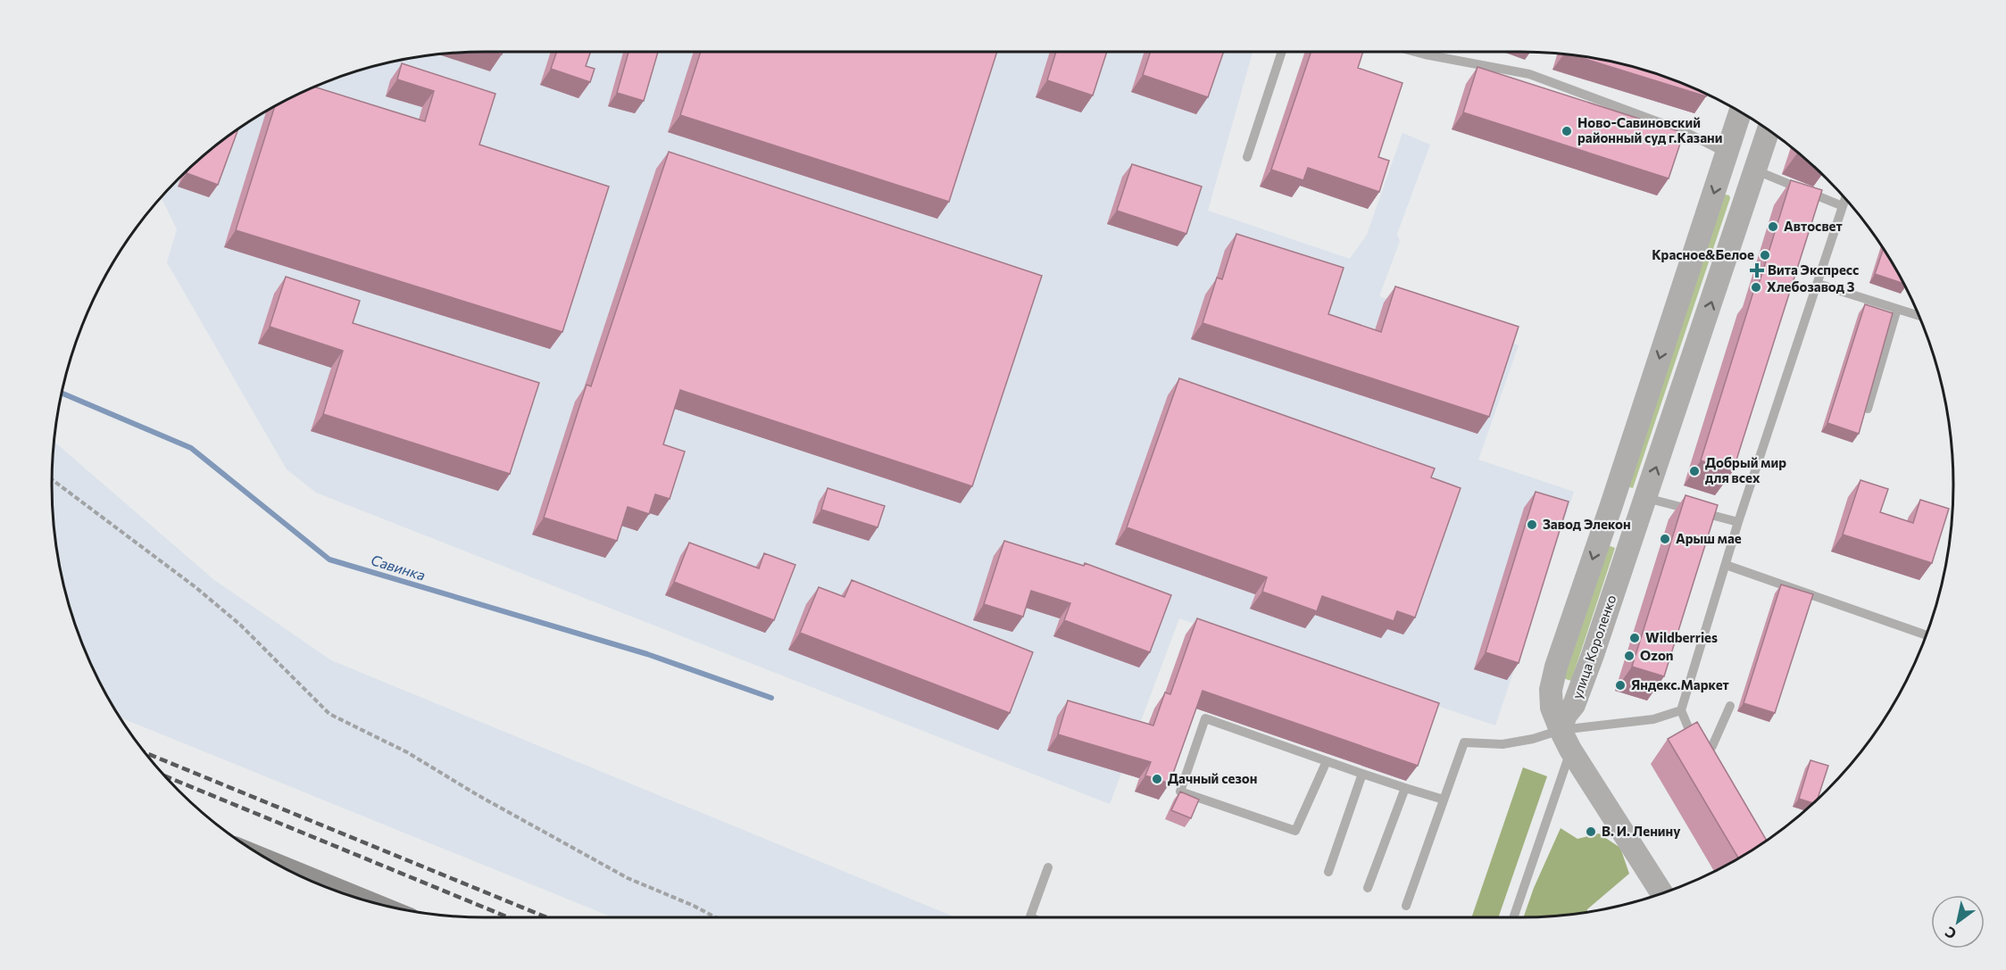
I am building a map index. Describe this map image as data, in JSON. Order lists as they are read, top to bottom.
{
  "streets": {
    "street": ["улица Короленко"]
  },
  "water": ["Савинка"],
  "places": {
    "other": [
      "Ново-Савиновский районный суд г.Казани",
      "Автосвет",
      "Красное&Белое",
      "Хлебозавод 3",
      "Добрый мир для всех",
      "Завод Элекон",
      "Арыш мае",
      "Wildberries",
      "Ozon",
      "Яндекс.Маркет",
      "Дачный сезон",
      "В. И. Ленину"
    ],
    "health": ["Вита Экспресс"]
  },
  "north": "bottom left"
}
